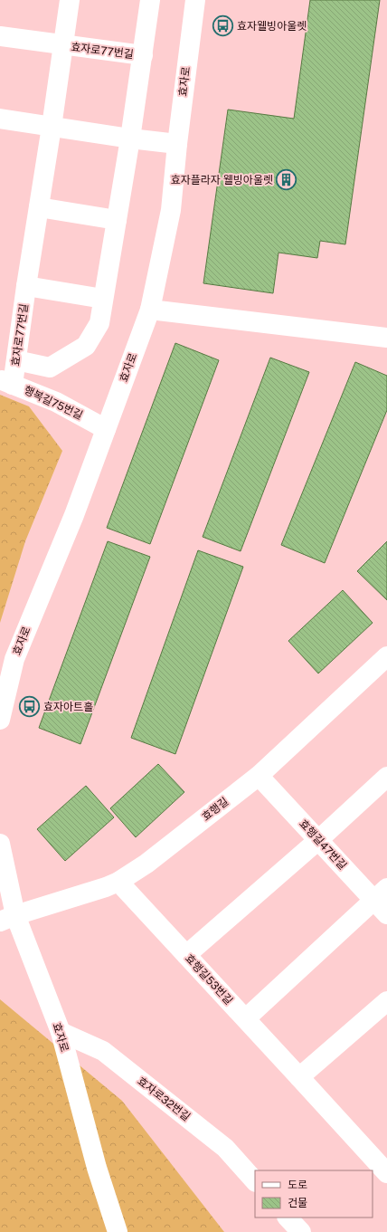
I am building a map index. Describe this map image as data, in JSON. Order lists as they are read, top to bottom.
{
  "streets": {
    "street": [
      "효자로77번길",
      "효자로",
      "행복길75번길",
      "효행길",
      "효행길47번길",
      "효행길53번길",
      "효자로32번길"
    ]
  },
  "crossings": [
    ["효자로77번길", "행복길75번길"],
    ["효자로", "행복길75번길"],
    ["효자로", "효행길"],
    ["효자로", "효자로32번길"],
    ["효행길", "효행길47번길"],
    ["효행길", "효행길53번길"]
  ],
  "places": {
    "bus stop": ["효자웰빙아울렛", "효자아트홀"],
    "building": ["효자플라자 웰빙아울렛"]
  },
  "legend": ["도로", "건물"]
}
